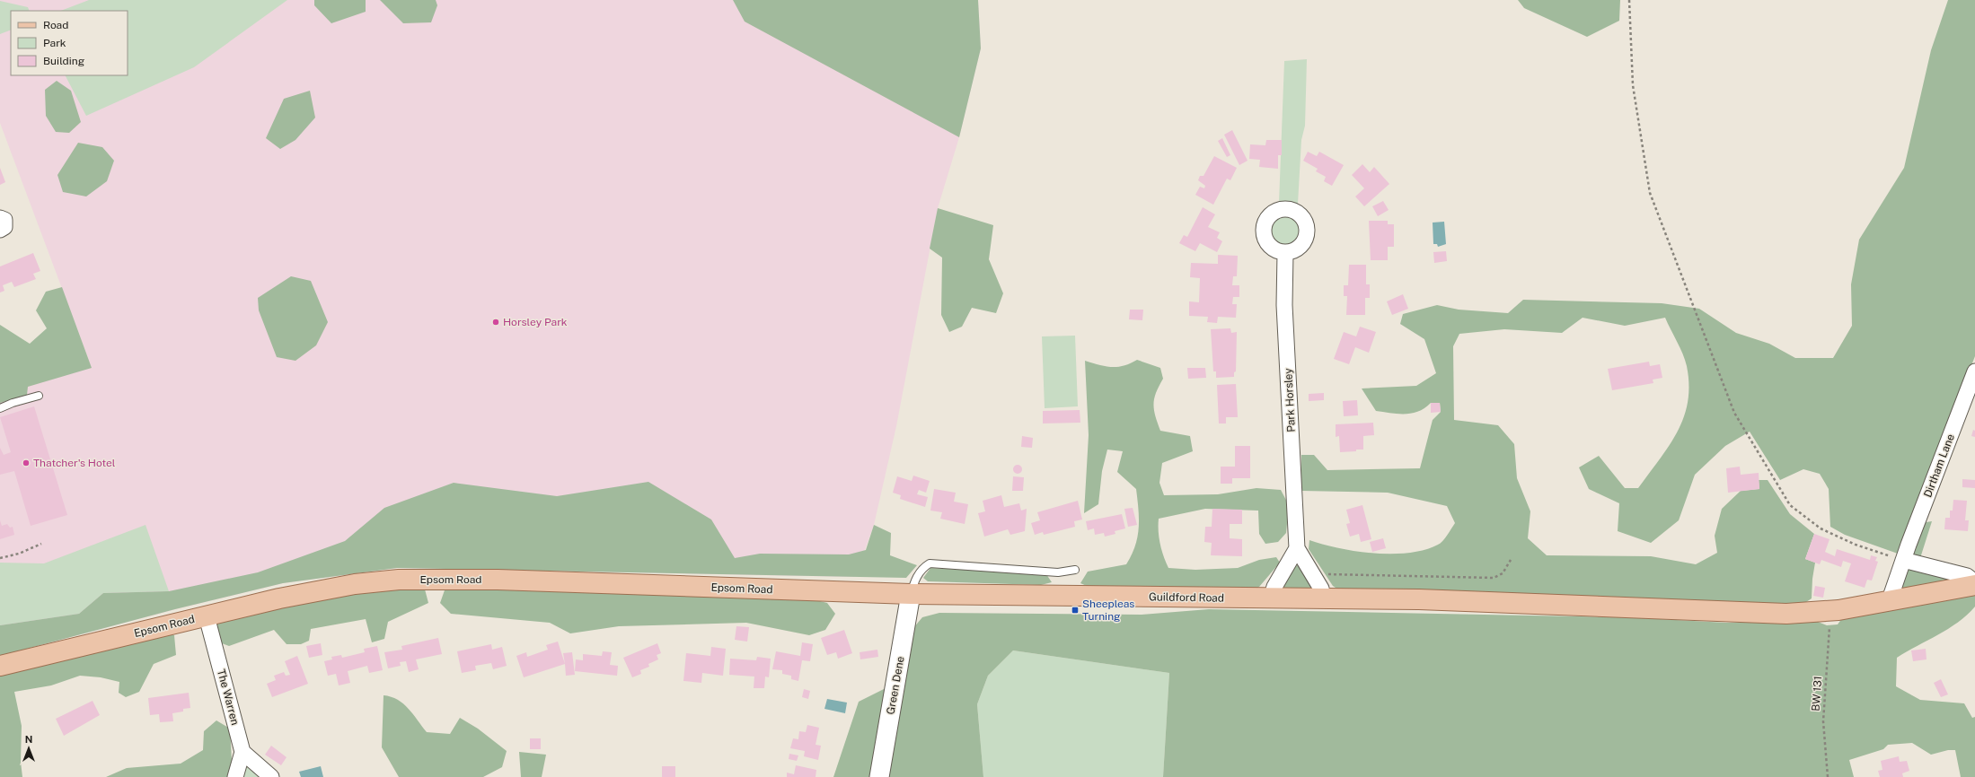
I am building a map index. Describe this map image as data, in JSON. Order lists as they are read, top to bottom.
{
  "streets": {
    "main road": ["Epsom Road", "Guildford Road"],
    "street": [
      "Park Horsley",
      "Dirtham Lane",
      "Green Dene",
      "The Warren"
    ],
    "path": ["BW 131"]
  },
  "crossings": [
    ["Park Horsley", "Guildford Road"],
    ["Dirtham Lane", "Guildford Road"],
    ["Epsom Road", "Guildford Road"],
    ["Epsom Road", "Green Dene"],
    ["Epsom Road", "The Warren"],
    ["Guildford Road", "Green Dene"],
    ["Guildford Road", "BW 131"]
  ],
  "places": {
    "other": ["Horsley Park", "Thatcher's Hotel"],
    "transit": ["Sheepleas Turning"]
  },
  "legend": ["Road", "Park", "Building"],
  "north": "top"
}
